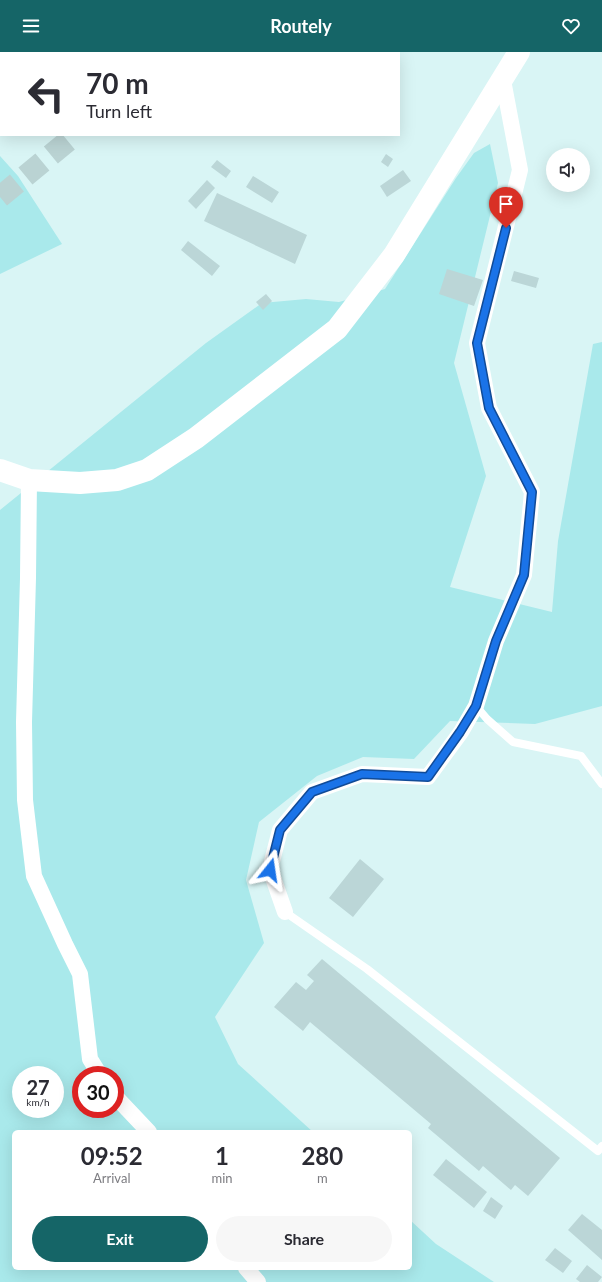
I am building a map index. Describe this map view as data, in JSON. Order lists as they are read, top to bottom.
{
  "page": {
    "header": "Routely",
    "turn": ["70 m", "Turn left"],
    "speed": "27 km/h",
    "limit": "30",
    "eta": [
      "09:52",
      "Arrival",
      "1",
      "min",
      "280",
      "m"
    ],
    "buttons": ["Exit", "Share"]
  }
}
